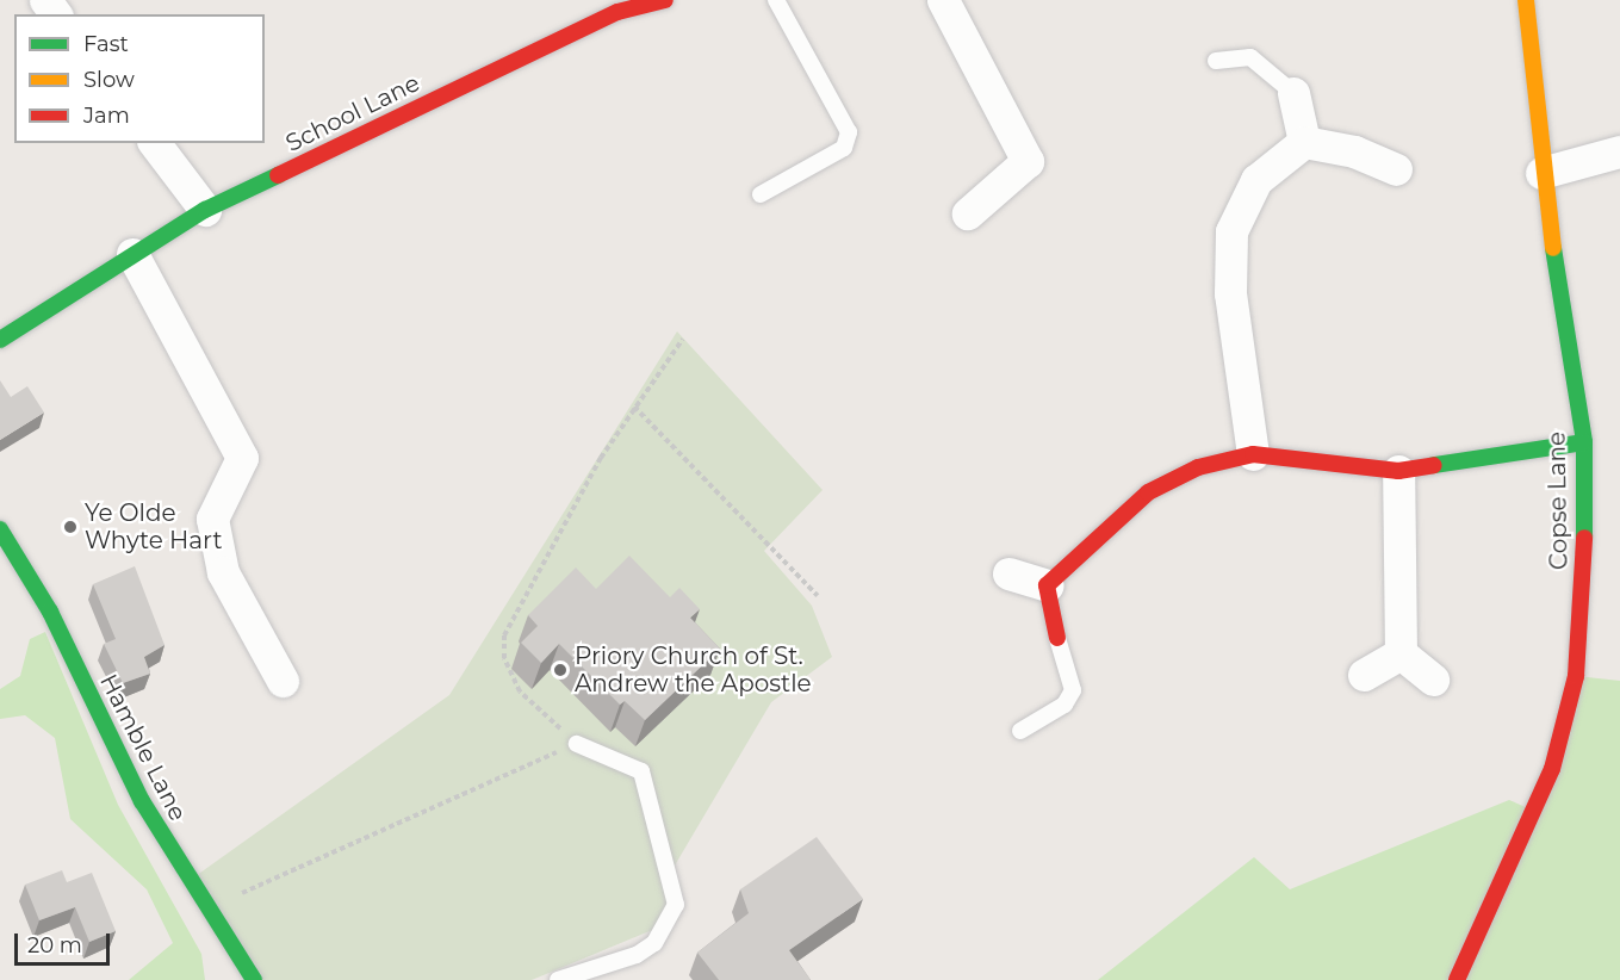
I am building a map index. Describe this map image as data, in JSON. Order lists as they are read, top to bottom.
{
  "streets": {
    "street": ["School Lane", "Copse Lane", "Hamble Lane"]
  },
  "places": ["Ye Olde Whyte Hart", "Priory Church of St. Andrew the Apostle"],
  "legend": ["Fast", "Slow", "Jam"],
  "scale_bar": "20 m"
}
